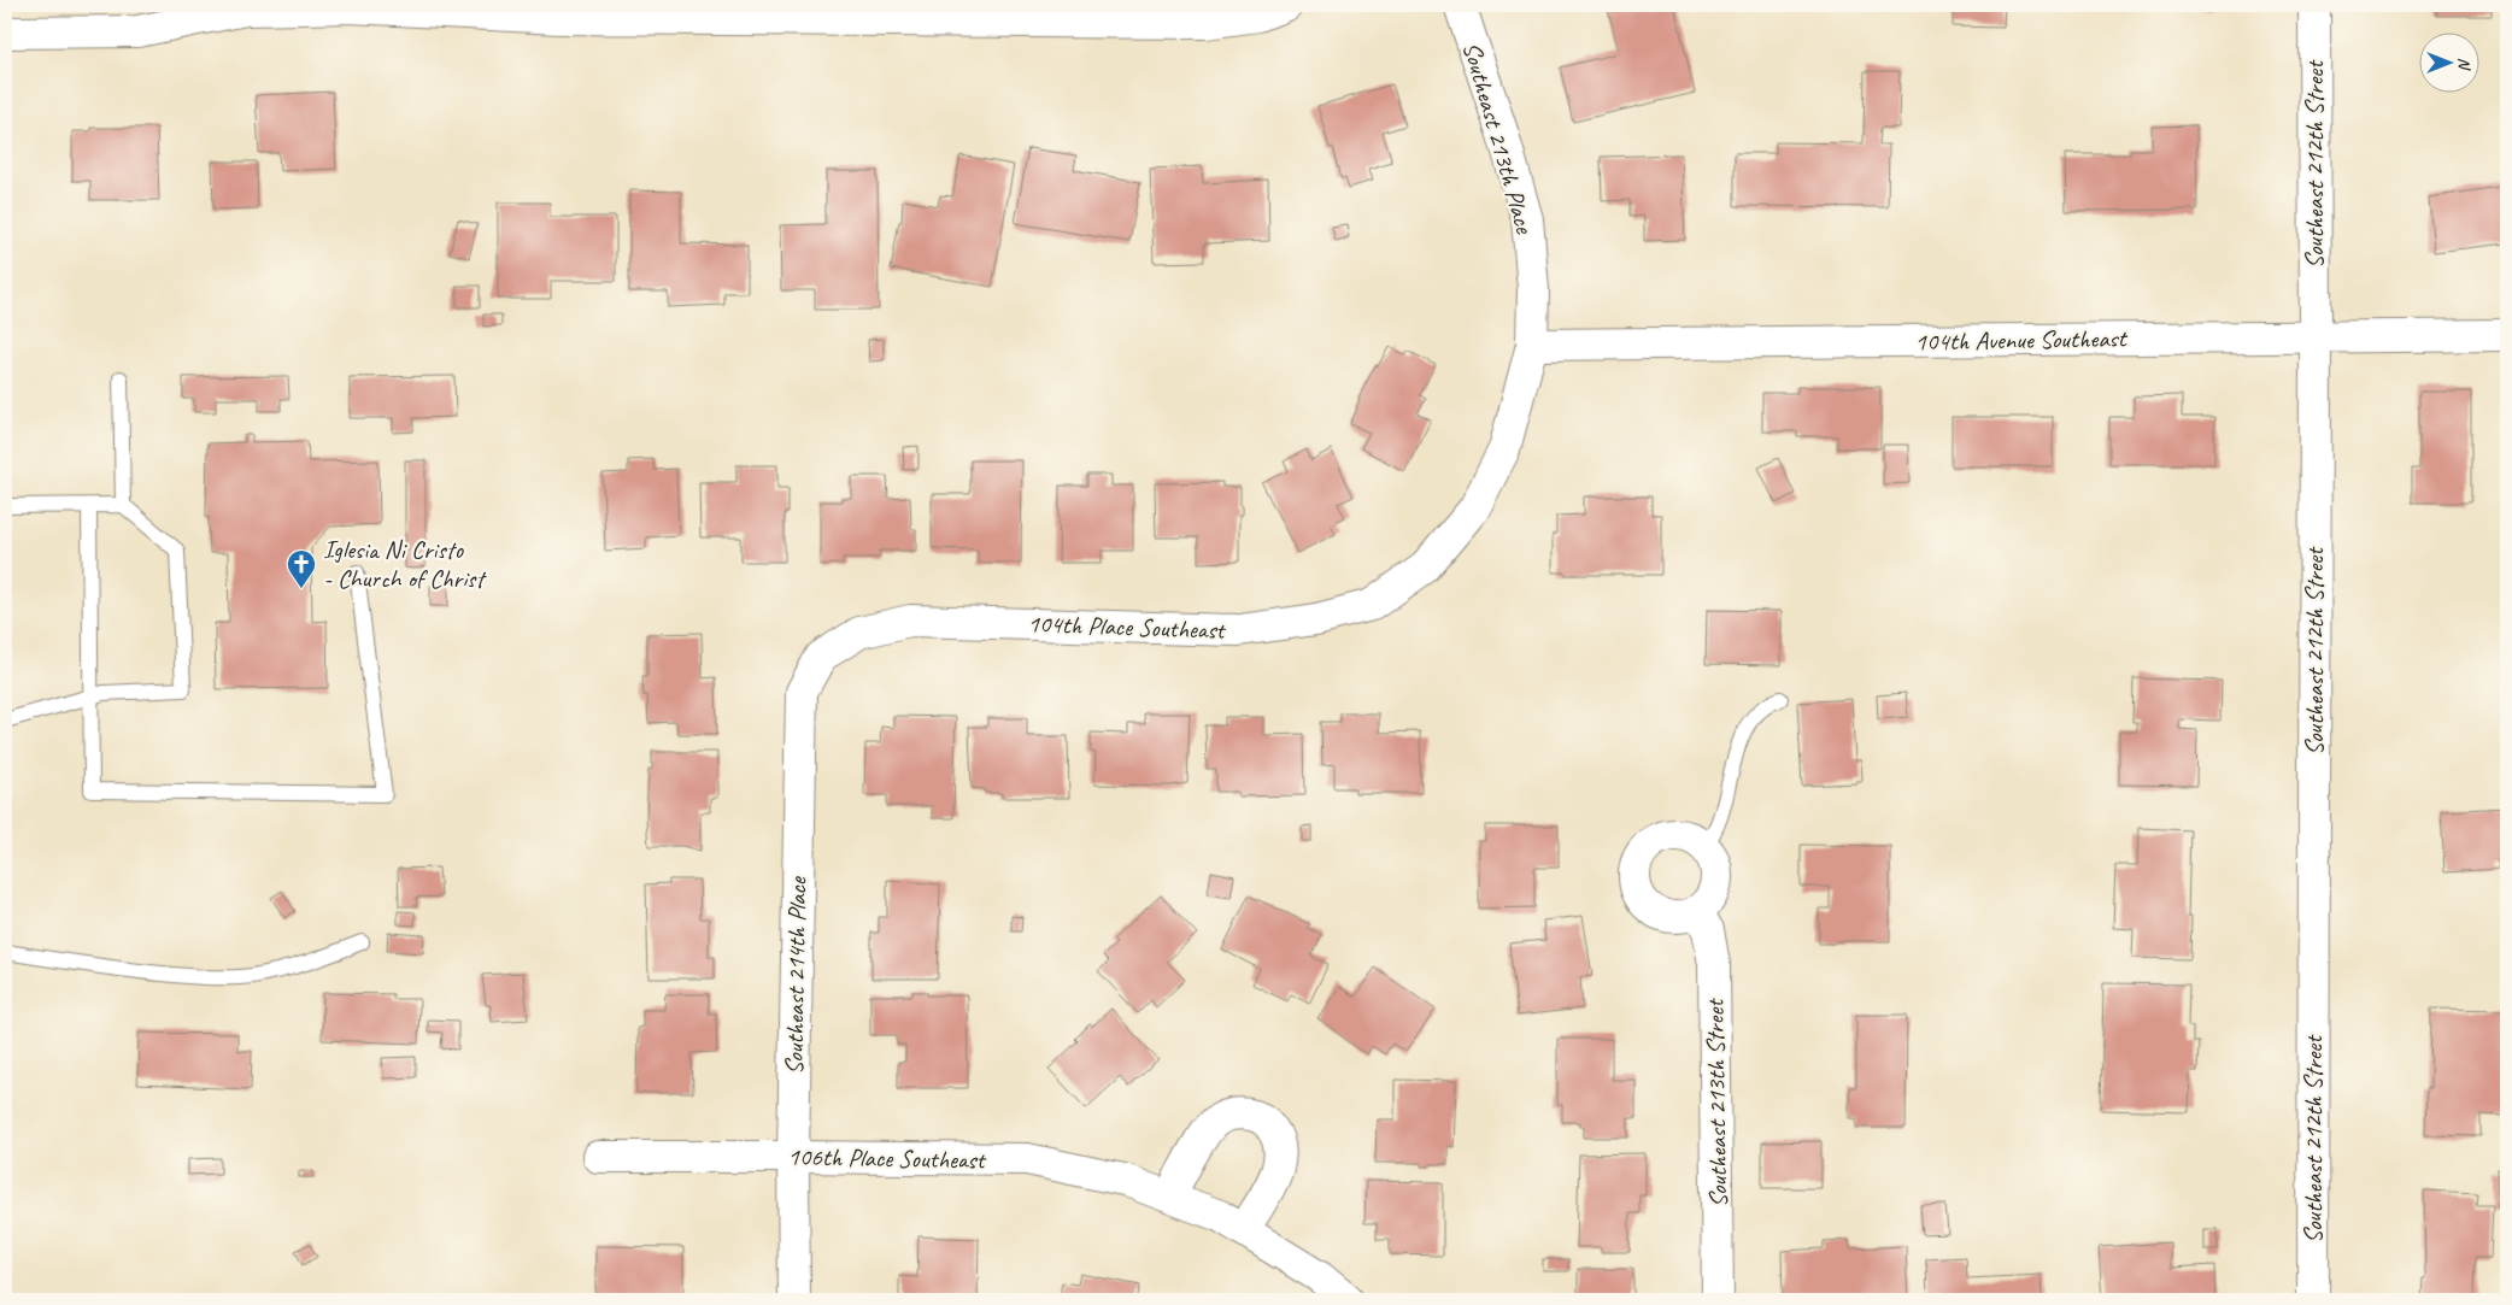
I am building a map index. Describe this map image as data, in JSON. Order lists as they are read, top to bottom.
{
  "streets": {
    "street": [
      "Southeast 213th Place",
      "Southeast 212th Street",
      "104th Avenue Southeast",
      "104th Place Southeast",
      "Southeast 214th Place",
      "Southeast 213th Street",
      "106th Place Southeast"
    ]
  },
  "crossings": [
    ["Southeast 213th Place", "104th Avenue Southeast"],
    ["Southeast 213th Place", "104th Place Southeast"],
    ["Southeast 212th Street", "104th Avenue Southeast"],
    ["104th Place Southeast", "Southeast 214th Place"],
    ["Southeast 214th Place", "106th Place Southeast"]
  ],
  "places": {
    "church": ["Iglesia Ni Cristo - Church of Christ"]
  },
  "north": "right"
}
